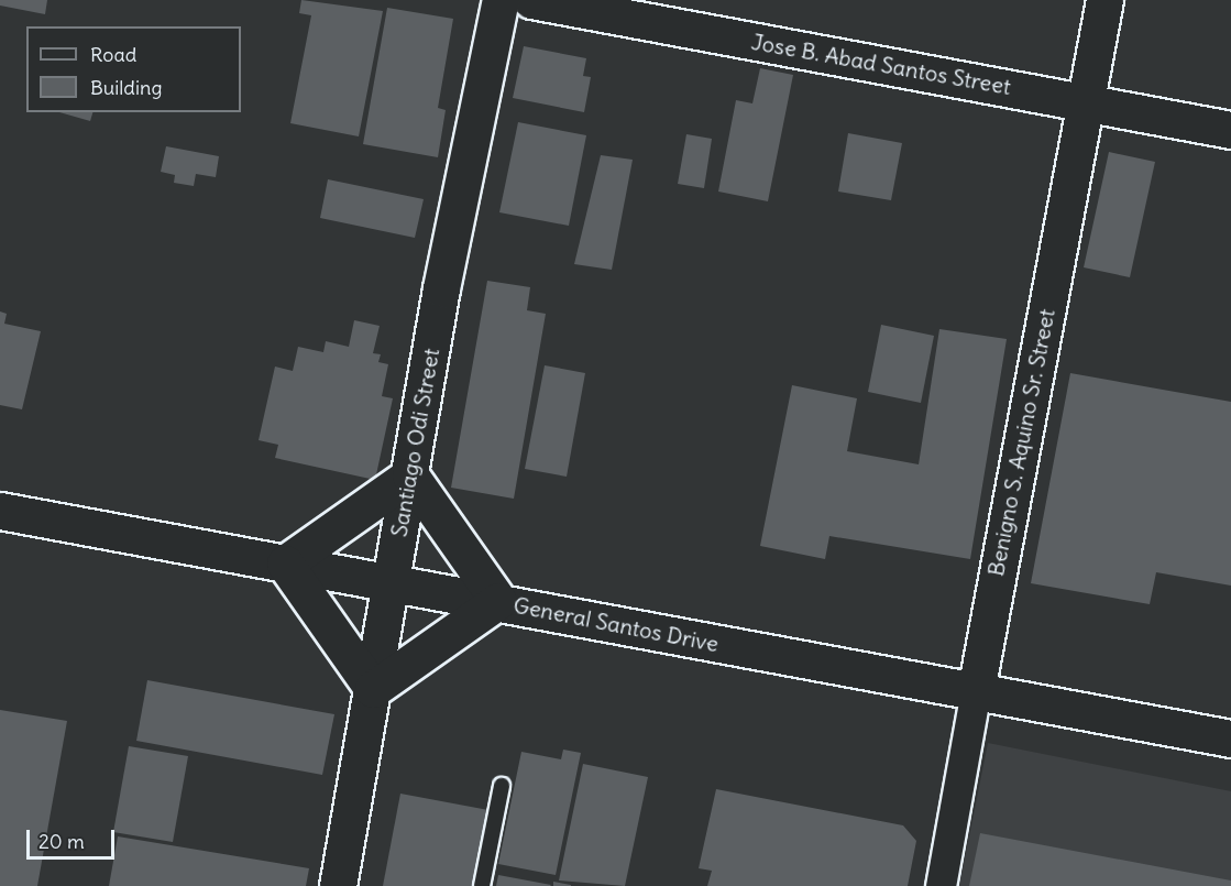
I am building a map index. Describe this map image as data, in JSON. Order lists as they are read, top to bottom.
{
  "streets": {
    "main road": [
      "Jose B. Abad Santos Street",
      "Santiago Odi Street",
      "Benigno S. Aquino Sr. Street",
      "General Santos Drive"
    ]
  },
  "crossings": [
    ["Jose B. Abad Santos Street", "Benigno S. Aquino Sr. Street"],
    ["Santiago Odi Street", "General Santos Drive"],
    ["Benigno S. Aquino Sr. Street", "General Santos Drive"]
  ],
  "legend": ["Road", "Building"],
  "scale_bar": "20 m"
}
